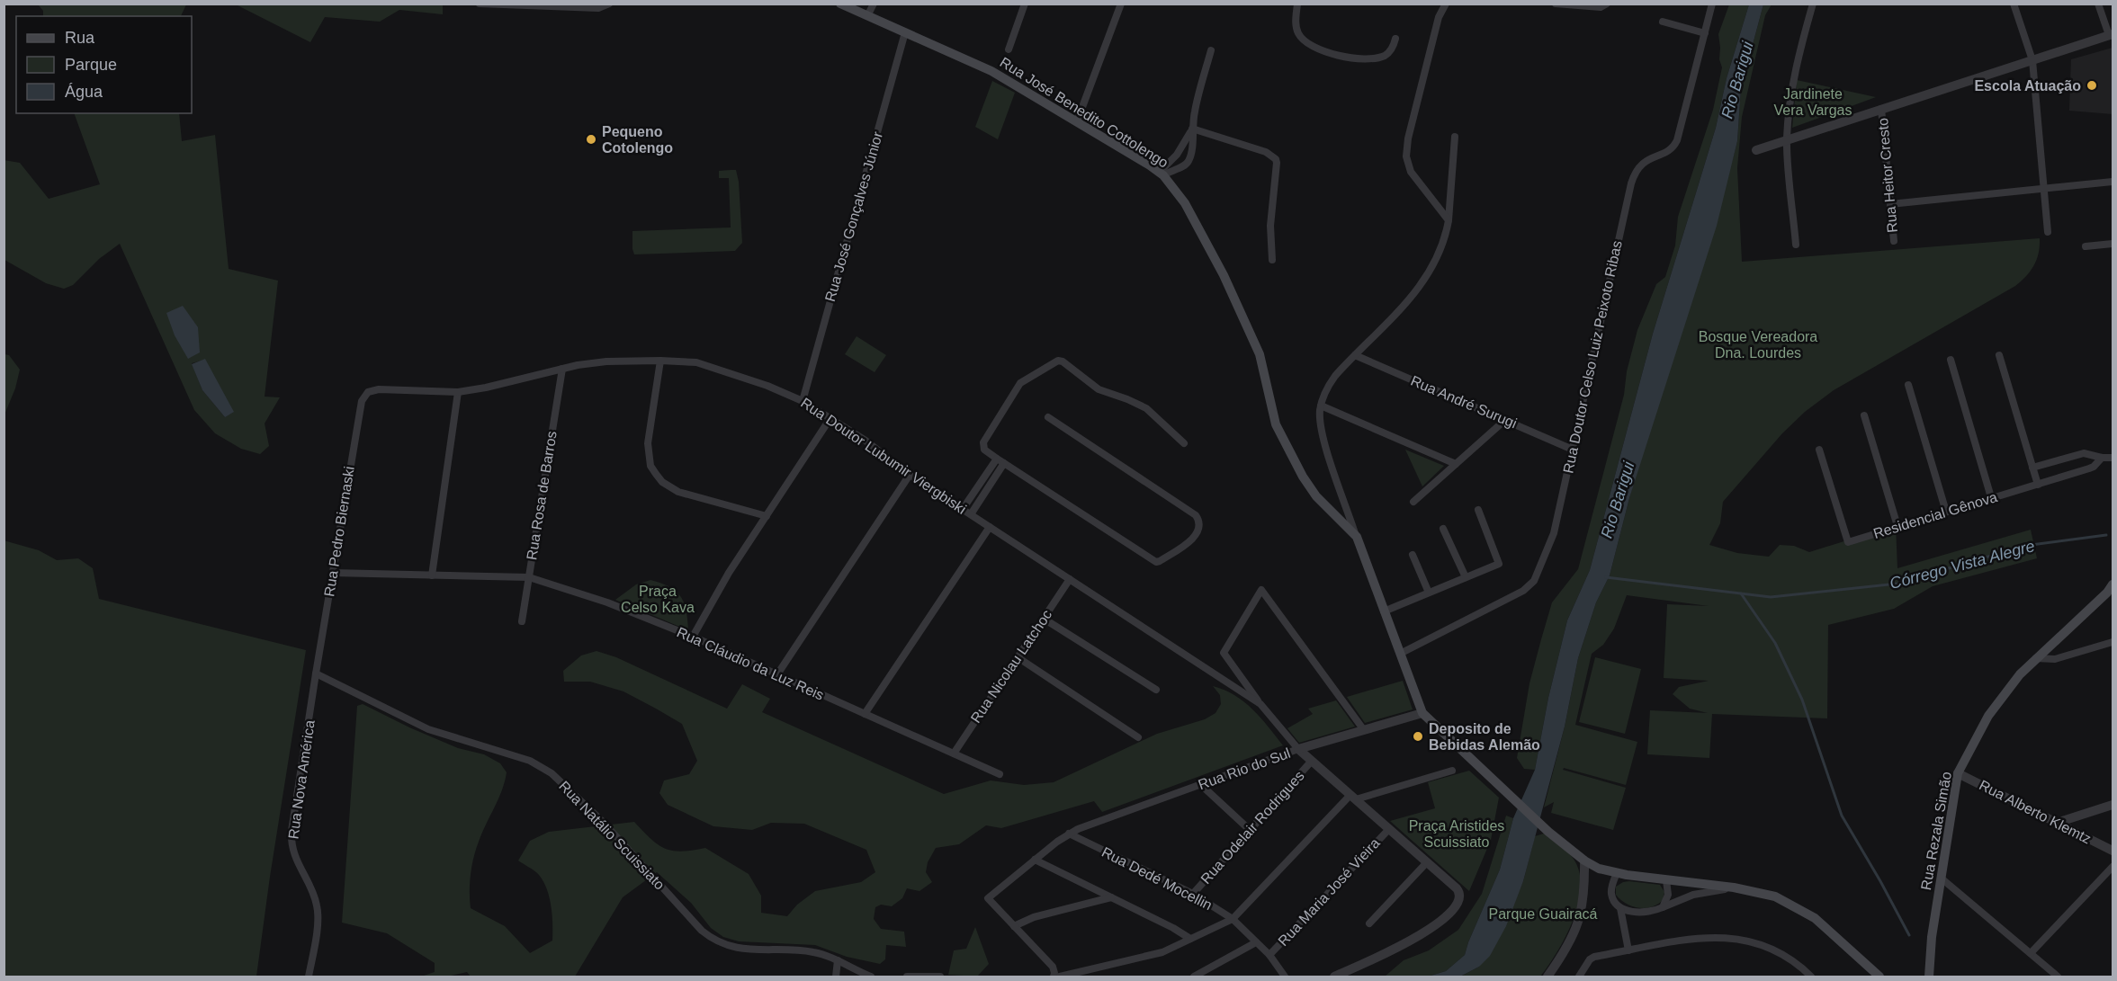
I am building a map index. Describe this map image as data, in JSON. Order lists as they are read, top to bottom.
{
  "streets": {
    "main road": ["Rua José Benedito Cottolengo", "Rua Rezala Simão"],
    "street": [
      "Rua Heitor Cresto",
      "Rua José Gonçalves Júnior",
      "Rua Doutor Celso Luiz Peixoto Ribas",
      "Rua André Surugi",
      "Rua Doutor Lubumir Viergbiski",
      "Rua Rosa de Barros",
      "Residencial Gênova",
      "Rua Pedro Biernaski",
      "Rua Cláudio da Luz Reis",
      "Rua Nicolau Latchoc",
      "Rua Rio do Sul",
      "Rua Nova América",
      "Rua Alberto Klemtz",
      "Rua Odelair Rodrigues",
      "Rua Natálio Scuissiato",
      "Rua Dedé Mocellin",
      "Rua Maria José Vieira"
    ]
  },
  "crossings": [
    ["Rua José Benedito Cottolengo", "Rua José Gonçalves Júnior"],
    ["Rua José Benedito Cottolengo", "Rua Doutor Celso Luiz Peixoto Ribas"],
    ["Rua José Benedito Cottolengo", "Rua Rio do Sul"],
    ["Rua José Gonçalves Júnior", "Rua Doutor Lubumir Viergbiski"],
    ["Rua Doutor Celso Luiz Peixoto Ribas", "Rua André Surugi"],
    ["Rua Doutor Lubumir Viergbiski", "Rua Rosa de Barros"],
    ["Rua Doutor Lubumir Viergbiski", "Rua Pedro Biernaski"],
    ["Rua Doutor Lubumir Viergbiski", "Rua Nicolau Latchoc"],
    ["Rua Doutor Lubumir Viergbiski", "Rua Rio do Sul"],
    ["Rua Rosa de Barros", "Rua Cláudio da Luz Reis"],
    ["Rua Pedro Biernaski", "Rua Cláudio da Luz Reis"],
    ["Rua Pedro Biernaski", "Rua Nova América"],
    ["Rua Pedro Biernaski", "Rua Natálio Scuissiato"],
    ["Rua Cláudio da Luz Reis", "Rua Nicolau Latchoc"],
    ["Rua Rio do Sul", "Rua Dedé Mocellin"],
    ["Rua Nova América", "Rua Natálio Scuissiato"],
    ["Rua Alberto Klemtz", "Rua Rezala Simão"],
    ["Rua Odelair Rodrigues", "Rua Dedé Mocellin"],
    ["Rua Dedé Mocellin", "Rua Maria José Vieira"]
  ],
  "water": ["Rio Barigui", "Córrego Vista Alegre"],
  "parks": [
    "Jardinete Vera Vargas",
    "Bosque Vereadora Dna. Lourdes",
    "Praça Celso Kava",
    "Praça Aristides Scuissiato",
    "Parque Guairacá"
  ],
  "places": ["Escola Atuação", "Pequeno Cotolengo", "Deposito de Bebidas Alemão"],
  "legend": ["Rua", "Parque", "Água"]
}
